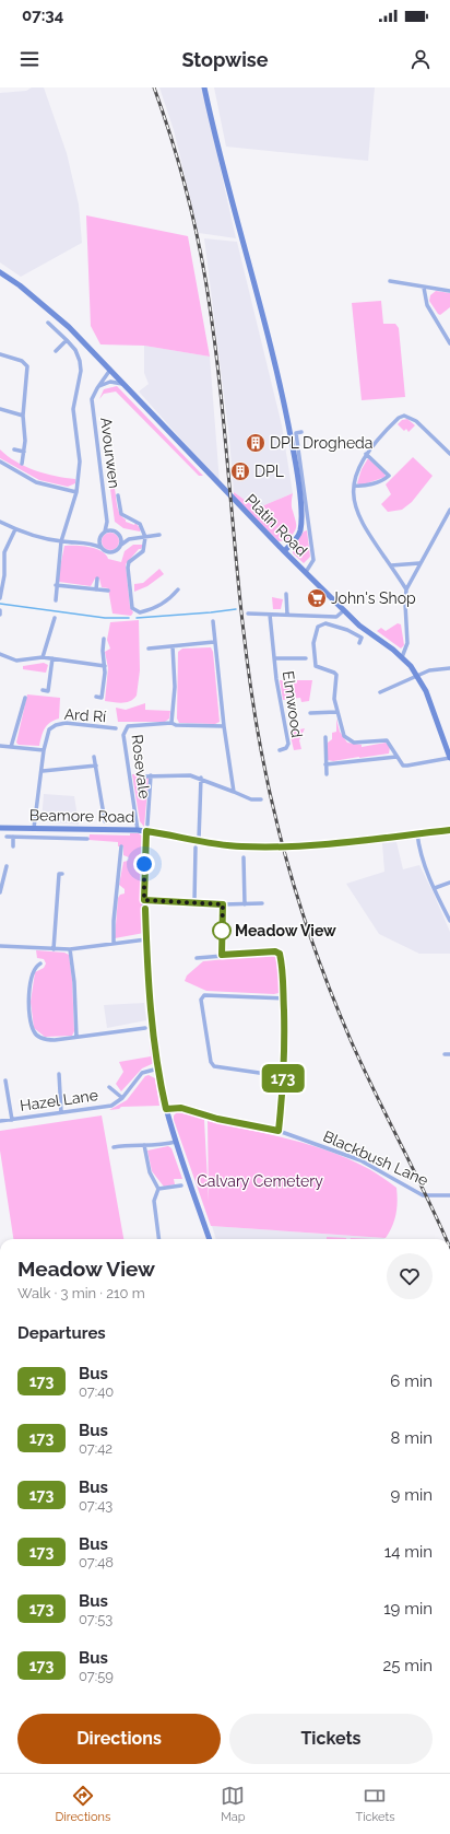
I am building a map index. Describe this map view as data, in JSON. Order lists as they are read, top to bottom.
{
  "streets": {
    "main road": ["Platin Road", "Beamore Road"],
    "street": [
      "Avourwen",
      "Elmwood",
      "Ard Rí",
      "Rosevale",
      "Hazel Lane",
      "Blackbush Lane"
    ]
  },
  "crossings": [
    ["Avourwen", "Platin Road"],
    ["Ard Rí", "Beamore Road"],
    ["Rosevale", "Beamore Road"]
  ],
  "parks": ["Calvary Cemetery"],
  "places": {
    "building": ["DPL Drogheda", "DPL"],
    "supermarket": ["John's Shop"],
    "other": ["Meadow View"]
  },
  "lines": ["bus line 173"],
  "page": {
    "status": "07:34",
    "header": "Stopwise",
    "on_map": "173",
    "heading": [
      ["Meadow View", "Walk · 3 min · 210 m"],
      "Departures"
    ],
    "list": [
      {
        "mark": "173",
        "name": "Bus",
        "note": "07:40",
        "value": "6 min"
      },
      {
        "mark": "173",
        "name": "Bus",
        "note": "07:42",
        "value": "8 min"
      },
      {
        "mark": "173",
        "name": "Bus",
        "note": "07:43",
        "value": "9 min"
      },
      {
        "mark": "173",
        "name": "Bus",
        "note": "07:48",
        "value": "14 min"
      },
      {
        "mark": "173",
        "name": "Bus",
        "note": "07:53",
        "value": "19 min"
      },
      {
        "mark": "173",
        "name": "Bus",
        "note": "07:59",
        "value": "25 min"
      }
    ],
    "buttons": ["Directions", "Tickets"],
    "tabs": ["Directions", "Map", "Tickets"]
  }
}
